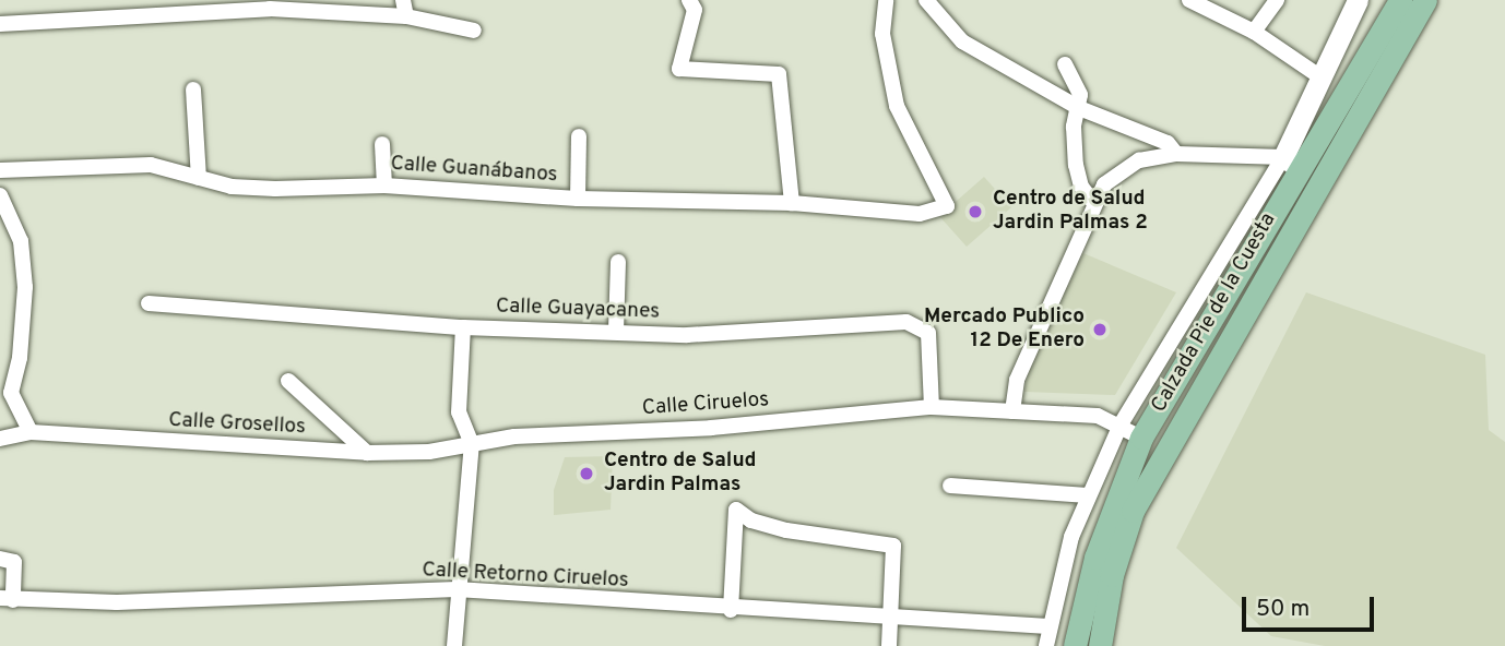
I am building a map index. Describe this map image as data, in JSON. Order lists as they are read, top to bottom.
{
  "streets": {
    "main road": ["Calzada Pie de la Cuesta"],
    "street": [
      "Calle Guanábanos",
      "Calle Guayacanes",
      "Calle Ciruelos",
      "Calle Grosellos",
      "Calle Retorno Ciruelos"
    ]
  },
  "crossings": [
    ["Calle Guayacanes", "Calle Ciruelos"],
    ["Calzada Pie de la Cuesta", "Calle Ciruelos"],
    ["Calle Ciruelos", "Calle Grosellos"]
  ],
  "places": ["Centro de Salud Jardin Palmas 2", "Mercado Publico 12 De Enero", "Centro de Salud Jardin Palmas"],
  "scale_bar": "50 m"
}
